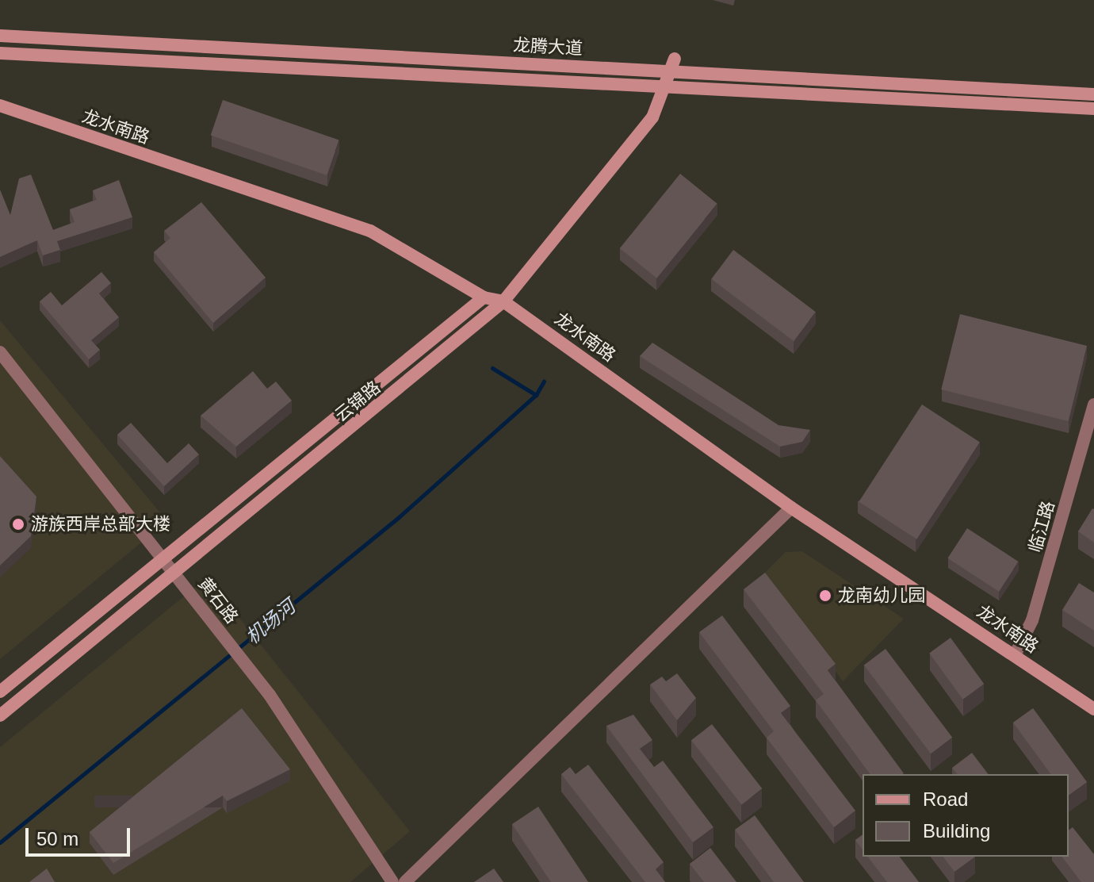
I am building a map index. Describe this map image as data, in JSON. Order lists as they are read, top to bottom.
{
  "streets": {
    "main road": ["龙腾大道", "龙水南路", "云锦路"],
    "street": ["临江路", "黄石路"]
  },
  "crossings": [
    ["龙腾大道", "云锦路"],
    ["龙水南路", "云锦路"],
    ["龙水南路", "临江路"],
    ["云锦路", "黄石路"]
  ],
  "water": ["机场河"],
  "places": ["游族西岸总部大楼", "龙南幼儿园"],
  "legend": ["Road", "Building"],
  "scale_bar": "50 m"
}
